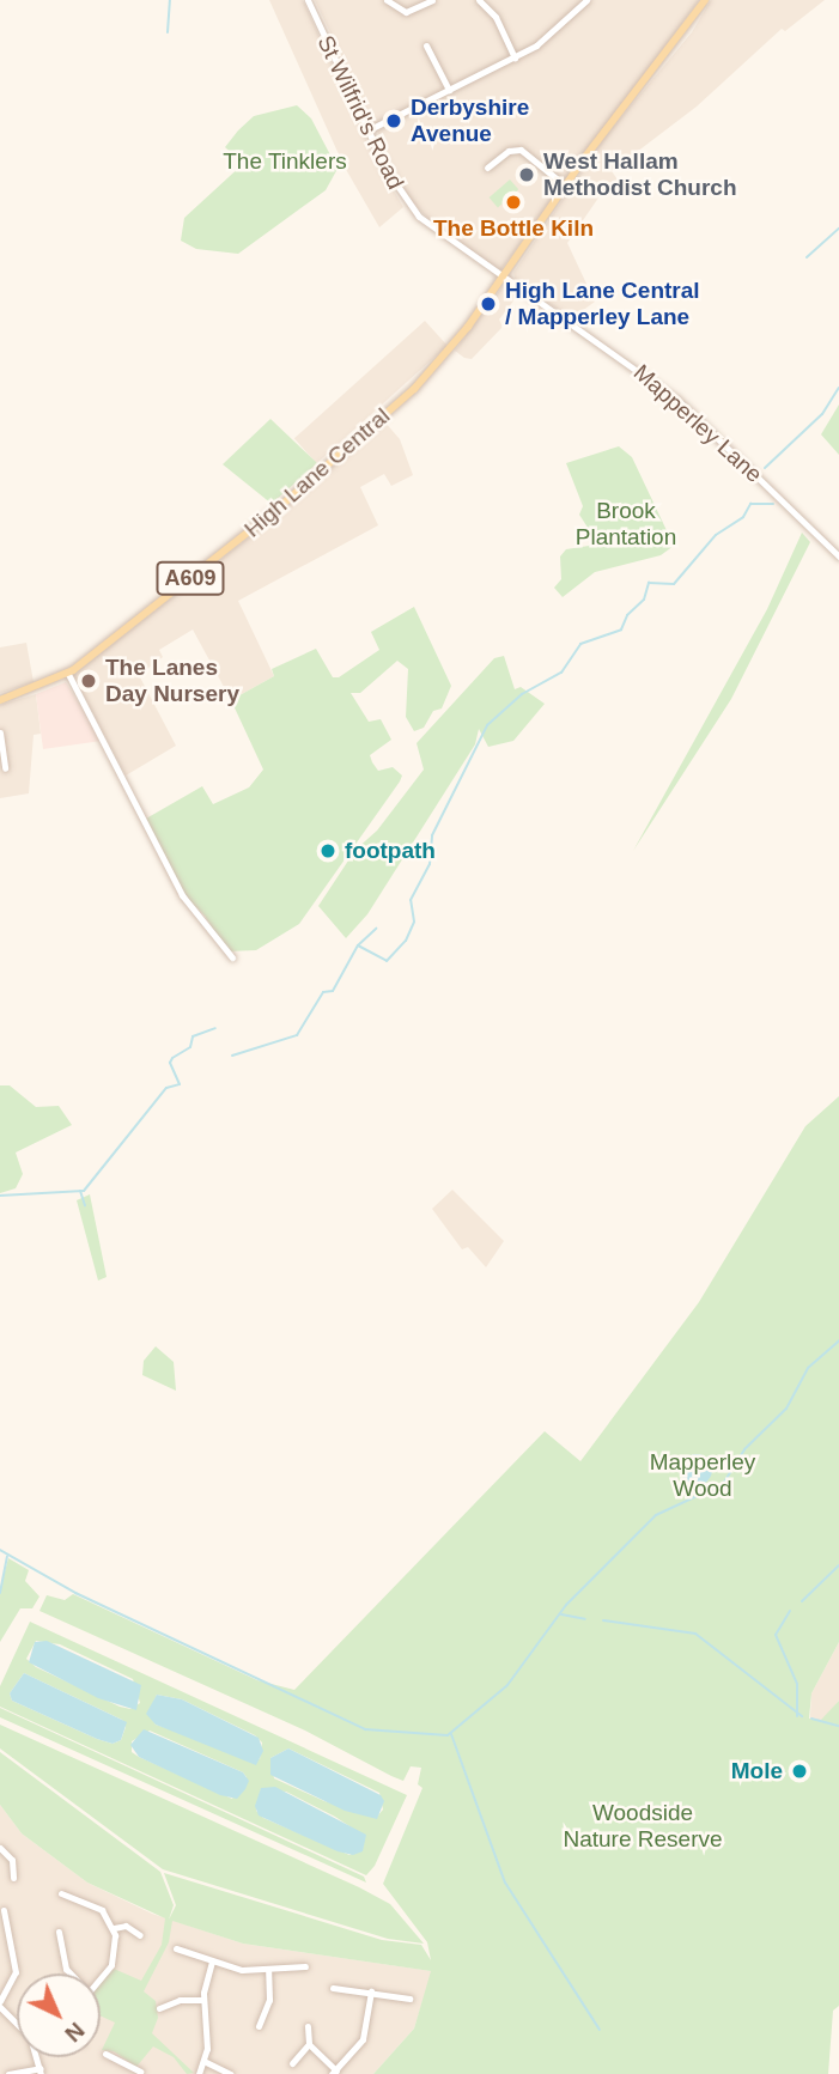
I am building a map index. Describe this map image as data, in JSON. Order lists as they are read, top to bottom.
{
  "streets": {
    "main road": ["High Lane Central", "A609"],
    "street": ["St Wilfrid's Road", "Mapperley Lane"]
  },
  "crossings": [
    ["St Wilfrid's Road", "Mapperley Lane"],
    ["St Wilfrid's Road", "High Lane Central"],
    ["St Wilfrid's Road", "A609"],
    ["Mapperley Lane", "High Lane Central"],
    ["Mapperley Lane", "A609"],
    ["High Lane Central", "A609"]
  ],
  "parks": [
    "The Tinklers",
    "Brook Plantation",
    "Mapperley Wood",
    "Woodside Nature Reserve"
  ],
  "places": [
    "Derbyshire Avenue",
    "West Hallam Methodist Church",
    "The Bottle Kiln",
    "High Lane Central / Mapperley Lane",
    "The Lanes Day Nursery",
    "footpath",
    "Mole"
  ],
  "north": "bottom right"
}
